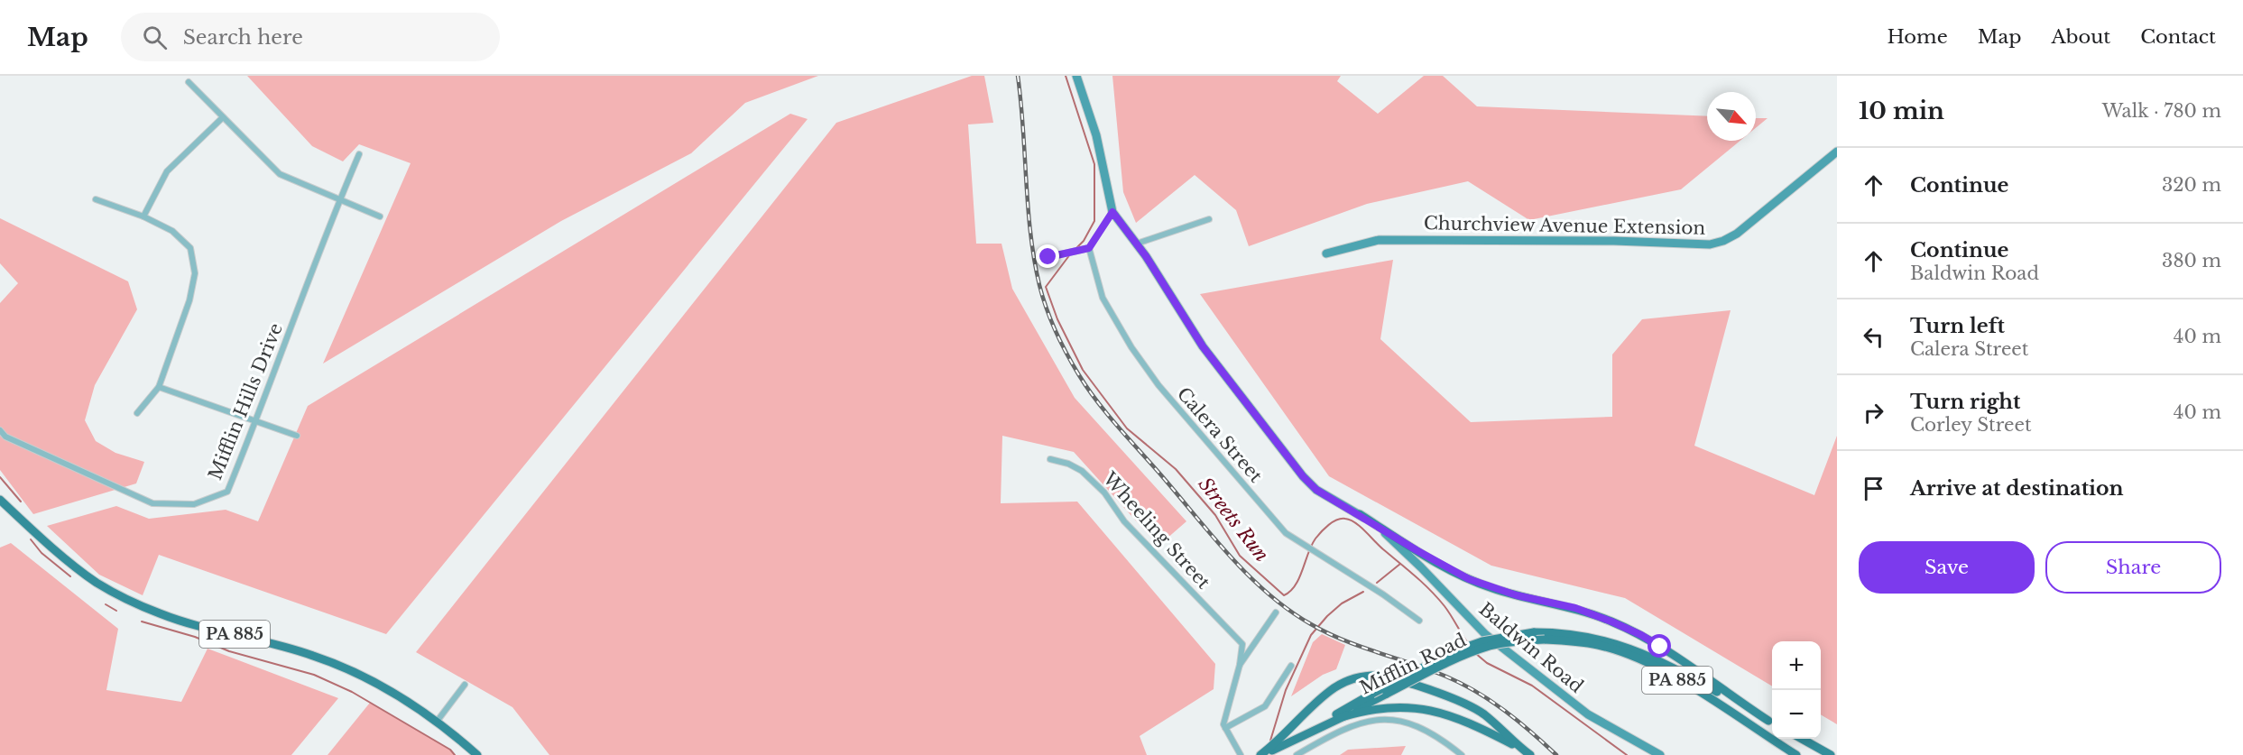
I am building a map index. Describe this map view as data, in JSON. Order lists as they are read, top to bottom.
{
  "streets": {
    "main road": [
      "Churchview Avenue Extension",
      "PA 885",
      "Baldwin Road",
      "Mifflin Road"
    ],
    "street": ["Mifflin Hills Drive", "Calera Street", "Wheeling Street"]
  },
  "water": ["Streets Run"],
  "north": "bottom right",
  "page": {
    "header": "Map",
    "search": "Search here",
    "nav": [
      "Home",
      "Map",
      "About",
      "Contact"
    ],
    "heading": ["10 min", "Walk · 780 m"],
    "list": [
      ["Continue", "320 m"],
      ["Continue", "Baldwin Road", "380 m"],
      ["Turn left", "Calera Street", "40 m"],
      ["Turn right", "Corley Street", "40 m"],
      "Arrive at destination"
    ],
    "buttons": ["Save", "Share"],
    "map_buttons": ["+", "−"]
  }
}
